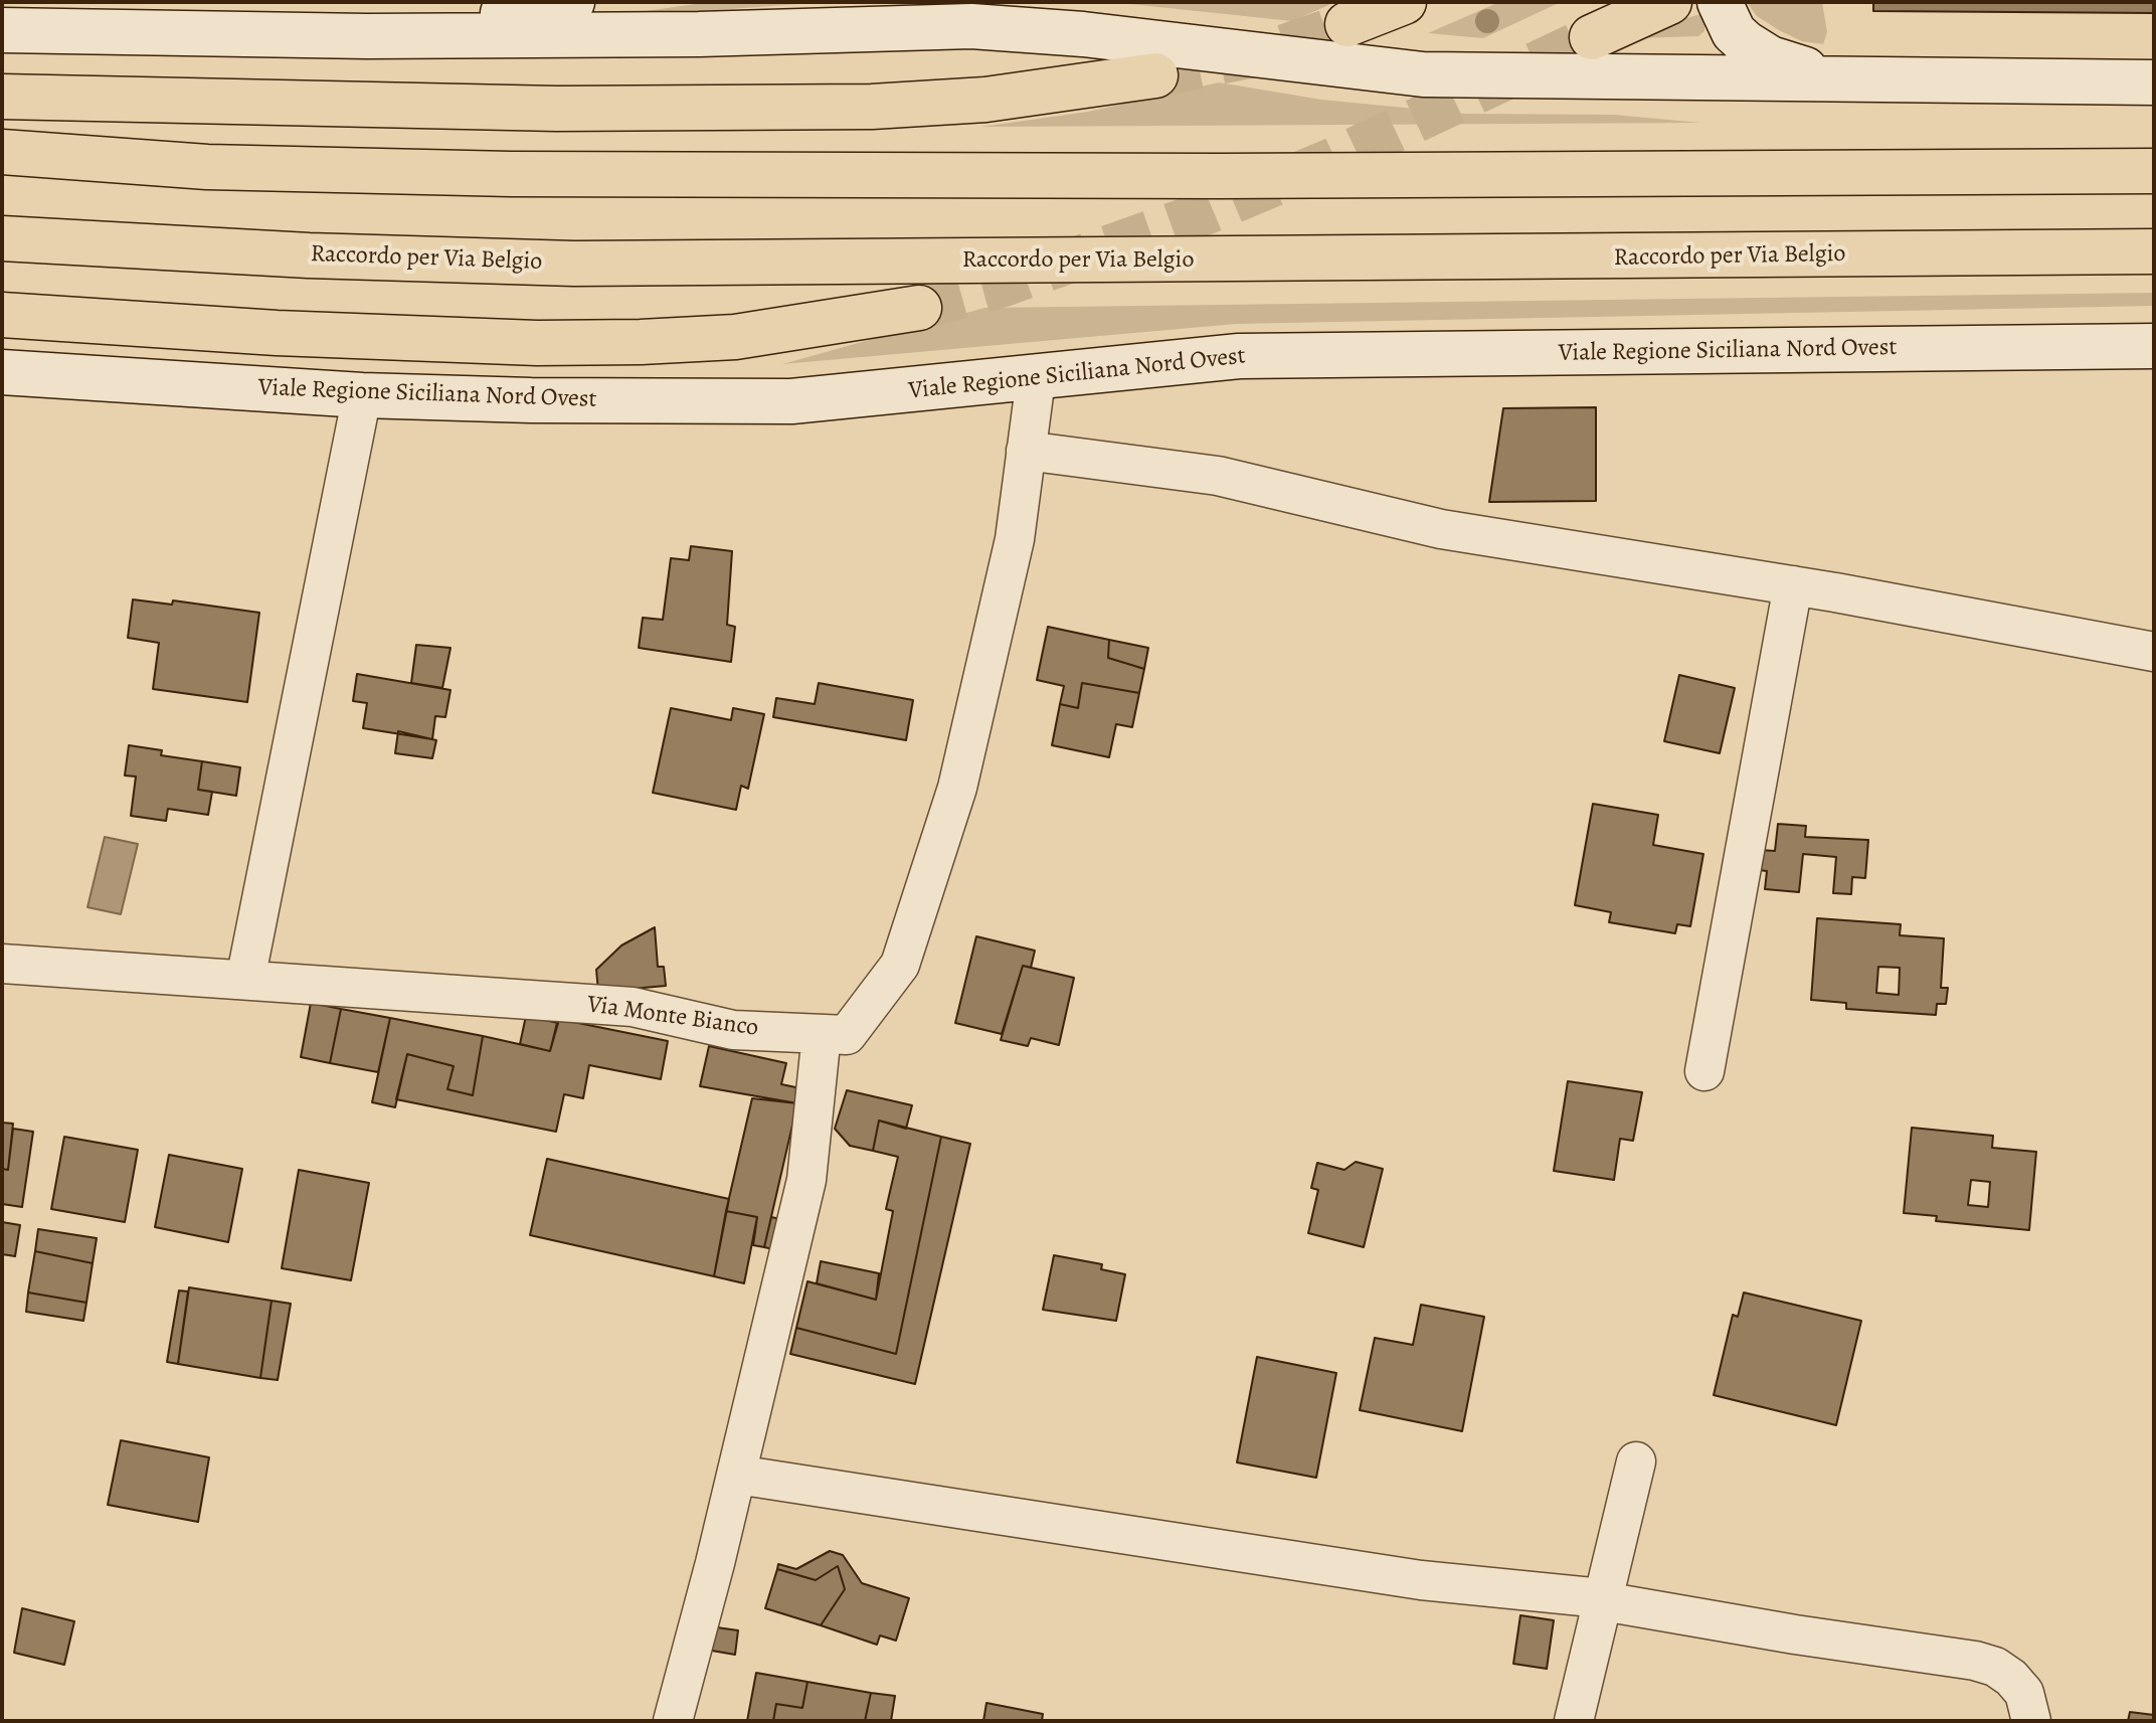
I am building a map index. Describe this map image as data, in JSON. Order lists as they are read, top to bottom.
{
  "streets": {
    "highway": ["Raccordo per Via Belgio"],
    "street": ["Viale Regione Siciliana Nord Ovest", "Via Monte Bianco"]
  },
  "crossings": [
    ["Viale Regione Siciliana Nord Ovest", "Via Monte Bianco"]
  ]
}
